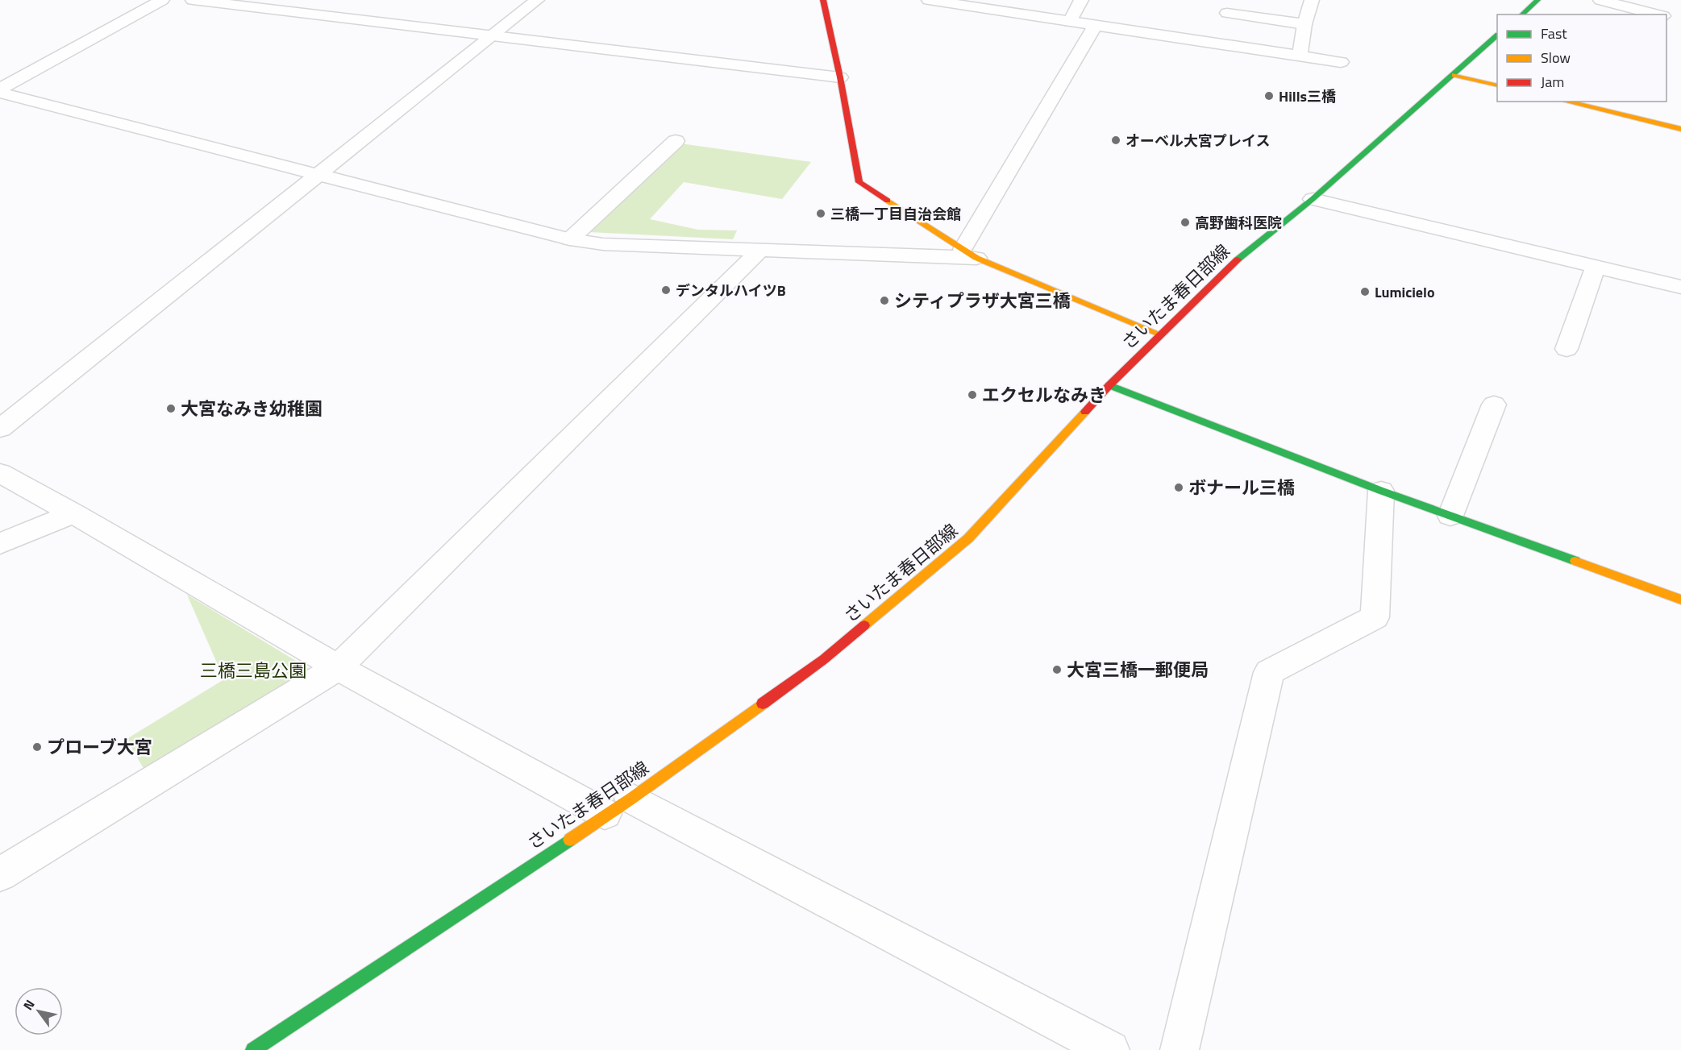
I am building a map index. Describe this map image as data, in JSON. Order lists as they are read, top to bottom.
{
  "streets": {
    "main road": ["さいたま春日部線"]
  },
  "parks": ["三橋三島公園"],
  "places": [
    "Hills三橋",
    "オーベル大宮プレイス",
    "三橋一丁目自治会館",
    "高野歯科医院",
    "デンタルハイツB",
    "Lumicielo",
    "シティプラザ大宮三橋",
    "エクセルなみき",
    "大宮なみき幼稚園",
    "ボナール三橋",
    "大宮三橋一郵便局",
    "プローブ大宮"
  ],
  "legend": ["Fast", "Slow", "Jam"],
  "north": "top left"
}
